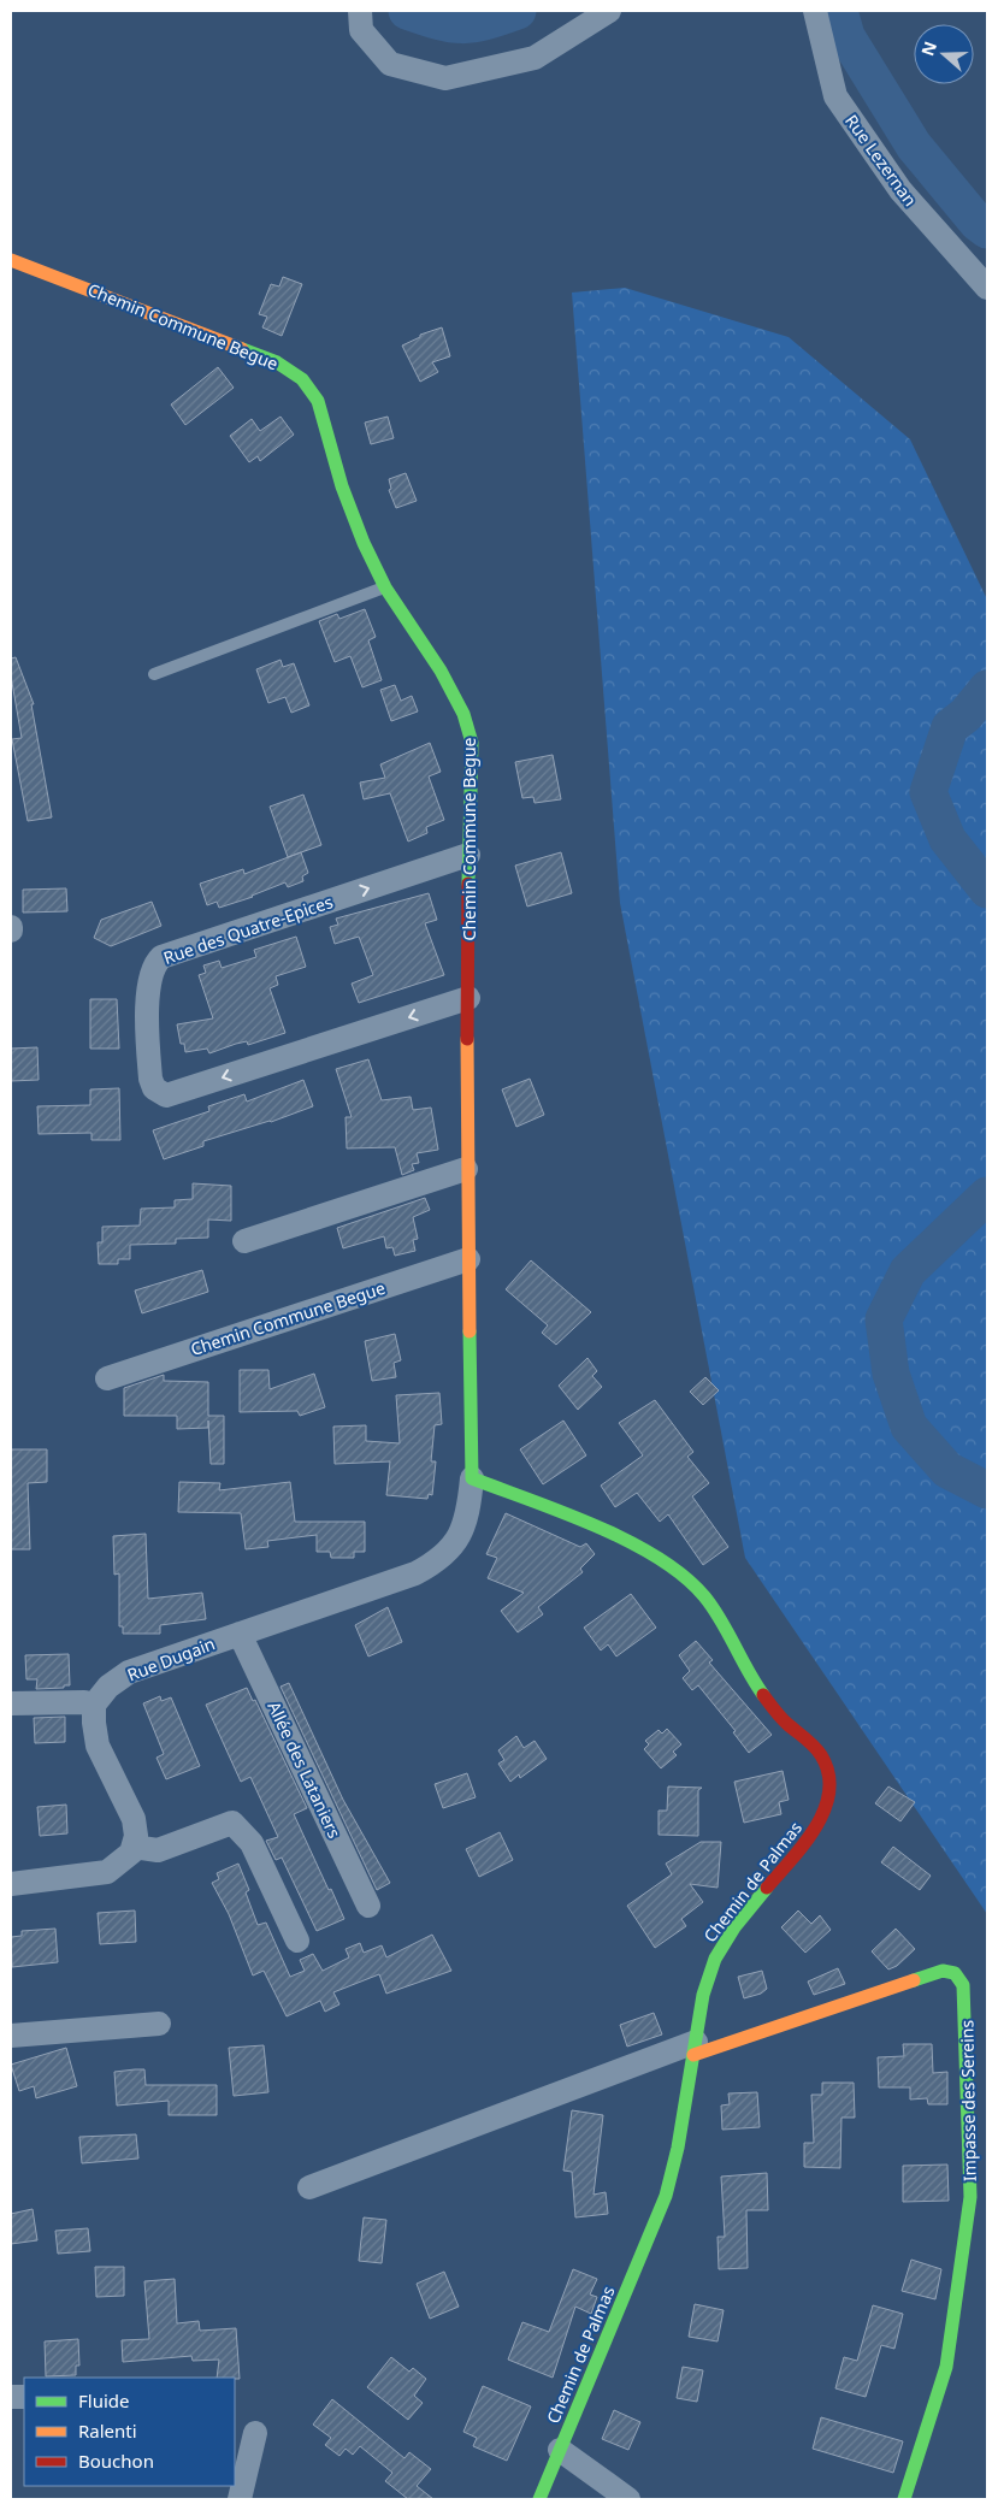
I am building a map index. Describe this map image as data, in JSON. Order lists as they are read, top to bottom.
{
  "streets": {
    "street": [
      "Rue Lezernan",
      "Chemin Commune Begue",
      "Rue des Quatre-Epices",
      "Rue Dugain",
      "Allée des Lataniers",
      "Chemin de Palmas",
      "Impasse des Sereins"
    ]
  },
  "crossings": [
    ["Chemin Commune Begue", "Rue des Quatre-Epices"],
    ["Chemin Commune Begue", "Rue Dugain"],
    ["Chemin Commune Begue", "Chemin de Palmas"],
    ["Rue Dugain", "Allée des Lataniers"],
    ["Rue Dugain", "Chemin de Palmas"],
    ["Chemin de Palmas", "Impasse des Sereins"]
  ],
  "legend": ["Fluide", "Ralenti", "Bouchon"],
  "north": "left"
}
